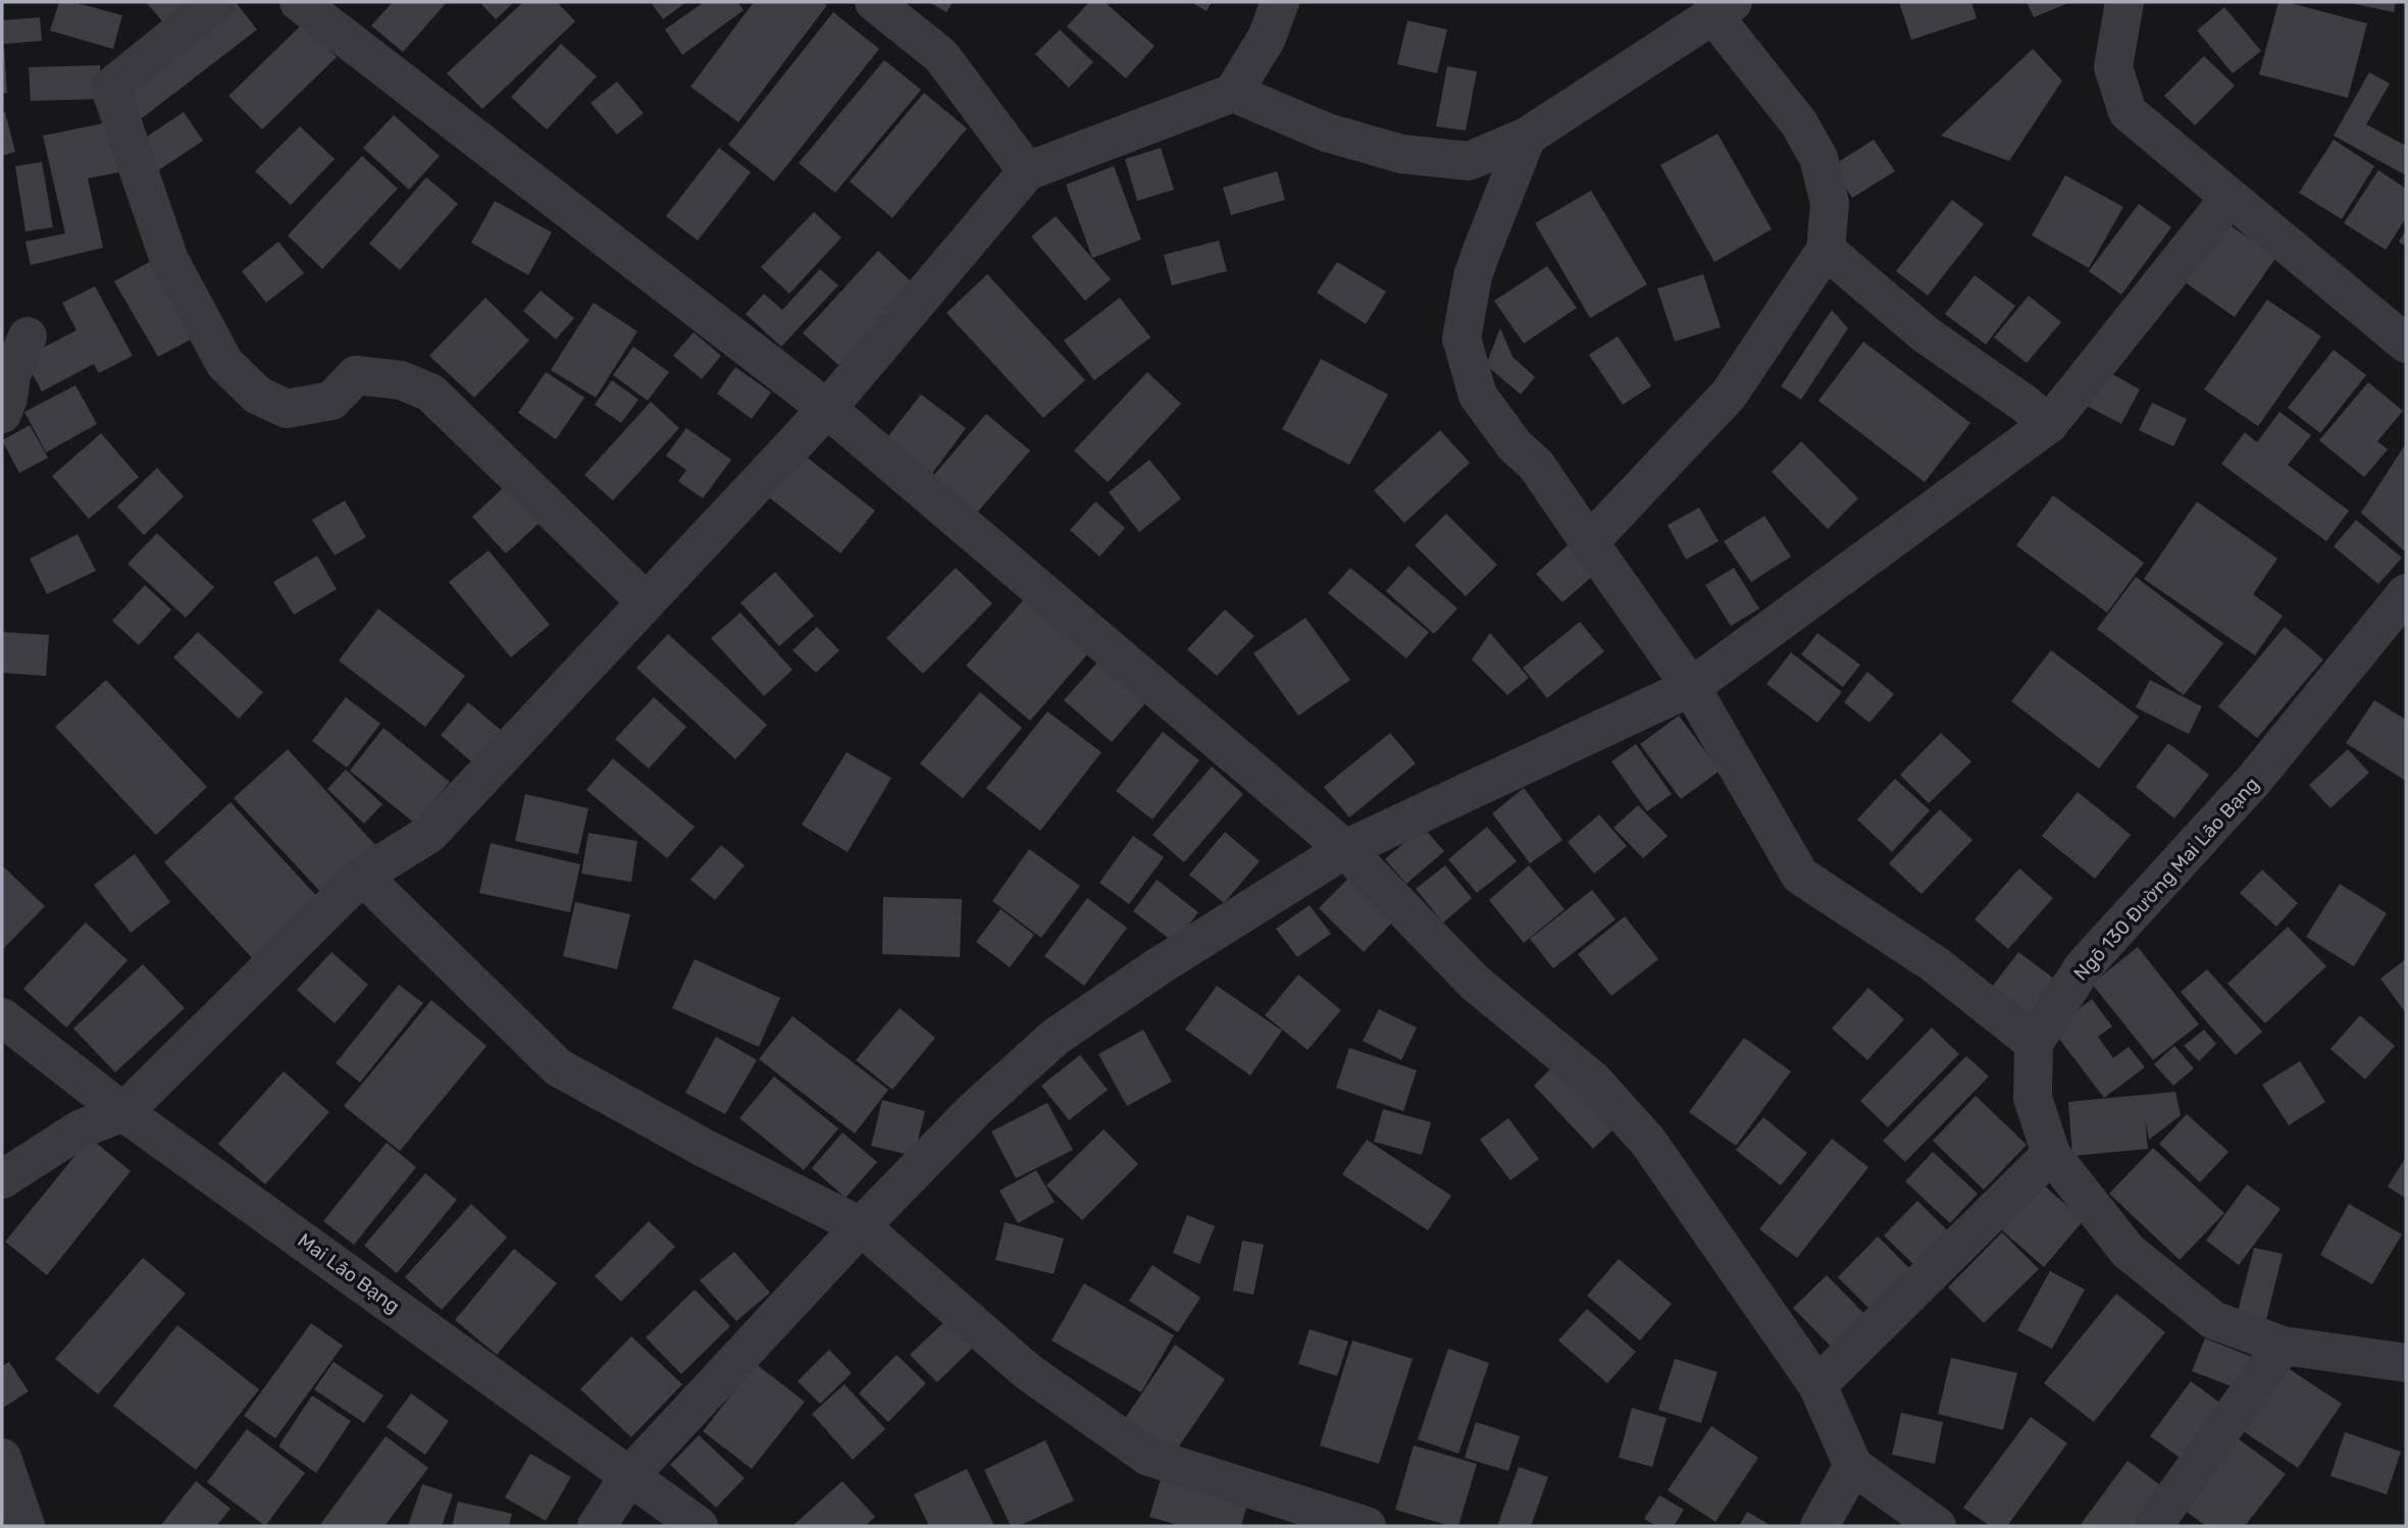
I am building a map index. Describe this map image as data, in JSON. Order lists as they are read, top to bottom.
{
  "streets": {
    "street": ["Ngõ 130 Đường Mai Lão Bạng", "Mai Lão Bạng"]
  }
}
